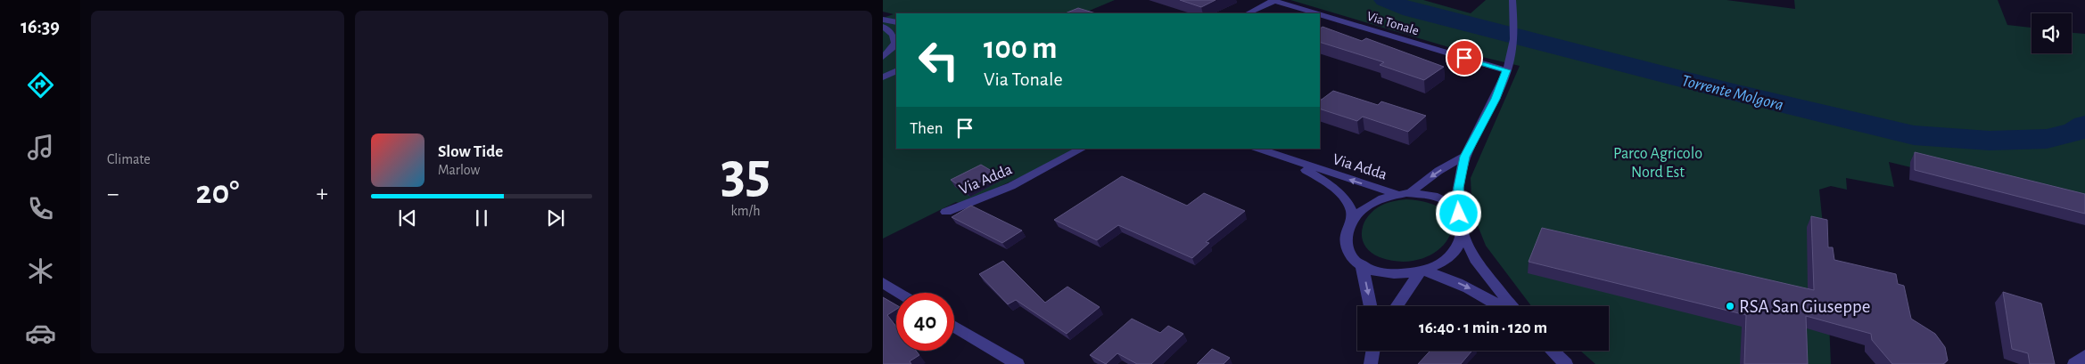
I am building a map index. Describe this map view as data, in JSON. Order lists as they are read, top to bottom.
{
  "streets": {
    "street": ["Via Tonale", "Via Adda"]
  },
  "water": ["Torrente Molgora"],
  "parks": ["Parco Agricolo Nord Est"],
  "places": ["RSA San Giuseppe"],
  "page": {
    "tabs": "16:39",
    "tile": [
      "Climate",
      ["35", "km/h"]
    ],
    "turn": ["100 m", "Via Tonale"],
    "then": "Then",
    "song": ["Slow Tide", "Marlow"],
    "heat": ["−", "20°", "+"],
    "limit": "40",
    "trip": "16:40 · 1 min · 120 m"
  }
}
